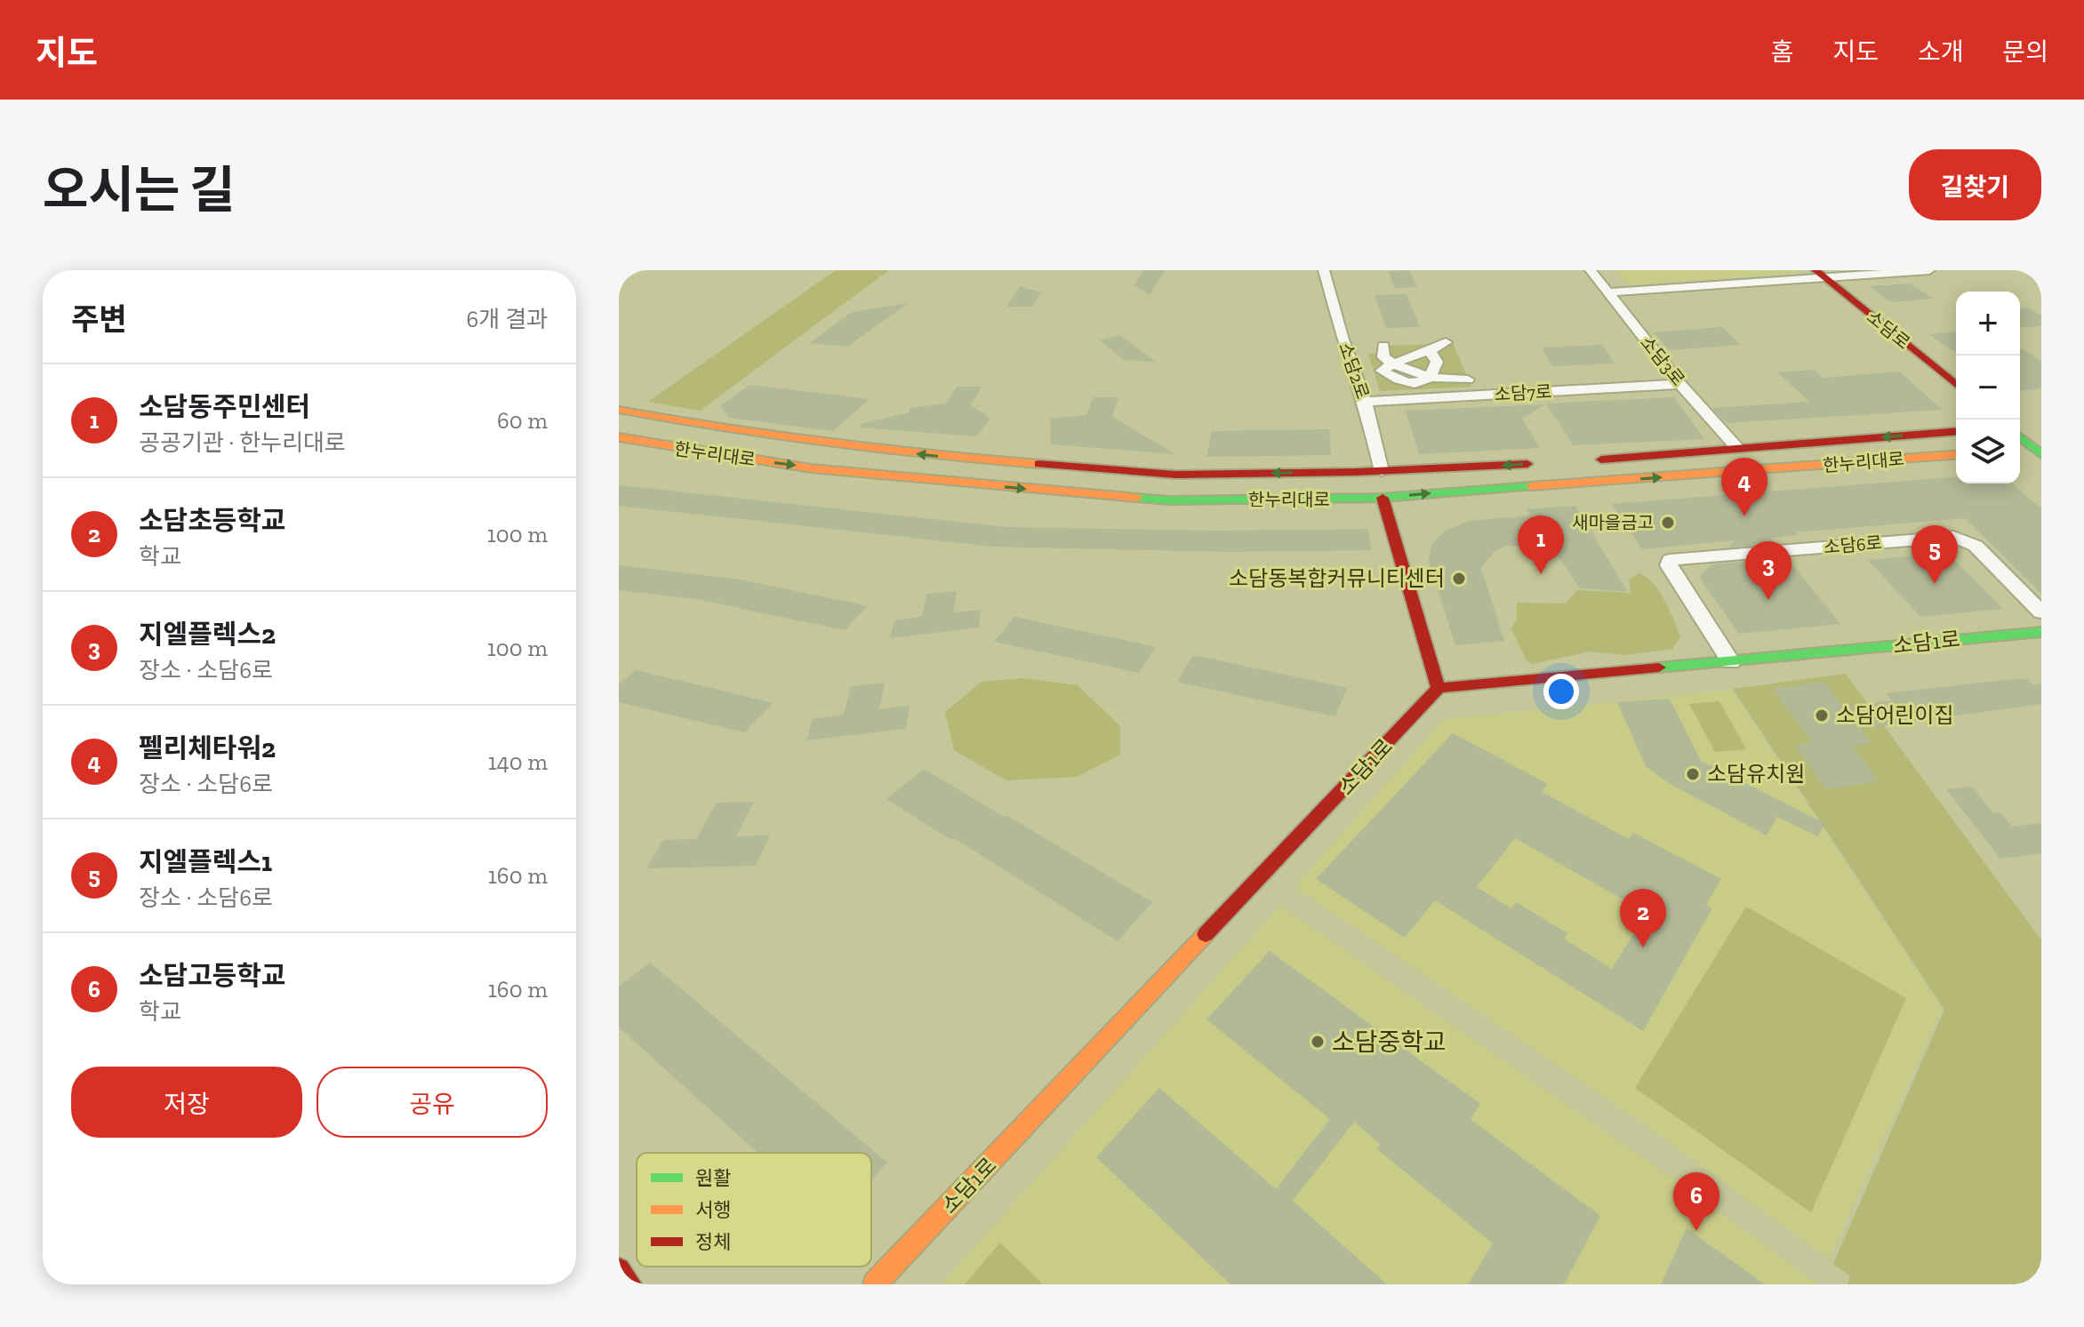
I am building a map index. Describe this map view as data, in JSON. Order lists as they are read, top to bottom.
{
  "streets": {
    "street": [
      "소담로",
      "소담3로",
      "소담2로",
      "소담7로",
      "한누리대로",
      "소담6로",
      "소담1로"
    ]
  },
  "crossings": [
    ["소담3로", "소담7로"],
    ["소담3로", "한누리대로"],
    ["소담2로", "소담7로"],
    ["소담2로", "한누리대로"],
    ["소담6로", "소담1로"]
  ],
  "places": [
    "새마을금고",
    "소담동복합커뮤니티센터",
    "소담어린이집",
    "소담유치원",
    "소담중학교"
  ],
  "legend": ["원활", "서행", "정체"],
  "page": {
    "header": "지도",
    "nav": [
      "홈",
      "지도",
      "소개",
      "문의"
    ],
    "title": "오시는 길",
    "buttons": [
      "길찾기",
      ["저장", "공유"]
    ],
    "heading": ["주변", "6개 결과"],
    "map_buttons": ["+", "−"],
    "list": [
      {
        "mark": "1",
        "name": "소담동주민센터",
        "note": "공공기관 · 한누리대로",
        "value": "60 m"
      },
      {
        "mark": "2",
        "name": "소담초등학교",
        "note": "학교",
        "value": "100 m"
      },
      {
        "mark": "3",
        "name": "지엘플렉스2",
        "note": "장소 · 소담6로",
        "value": "100 m"
      },
      {
        "mark": "4",
        "name": "펠리체타워2",
        "note": "장소 · 소담6로",
        "value": "140 m"
      },
      {
        "mark": "5",
        "name": "지엘플렉스1",
        "note": "장소 · 소담6로",
        "value": "160 m"
      },
      {
        "mark": "6",
        "name": "소담고등학교",
        "note": "학교",
        "value": "160 m"
      }
    ],
    "pins": [
      "4",
      "1",
      "5",
      "3",
      "2",
      "6"
    ]
  }
}
